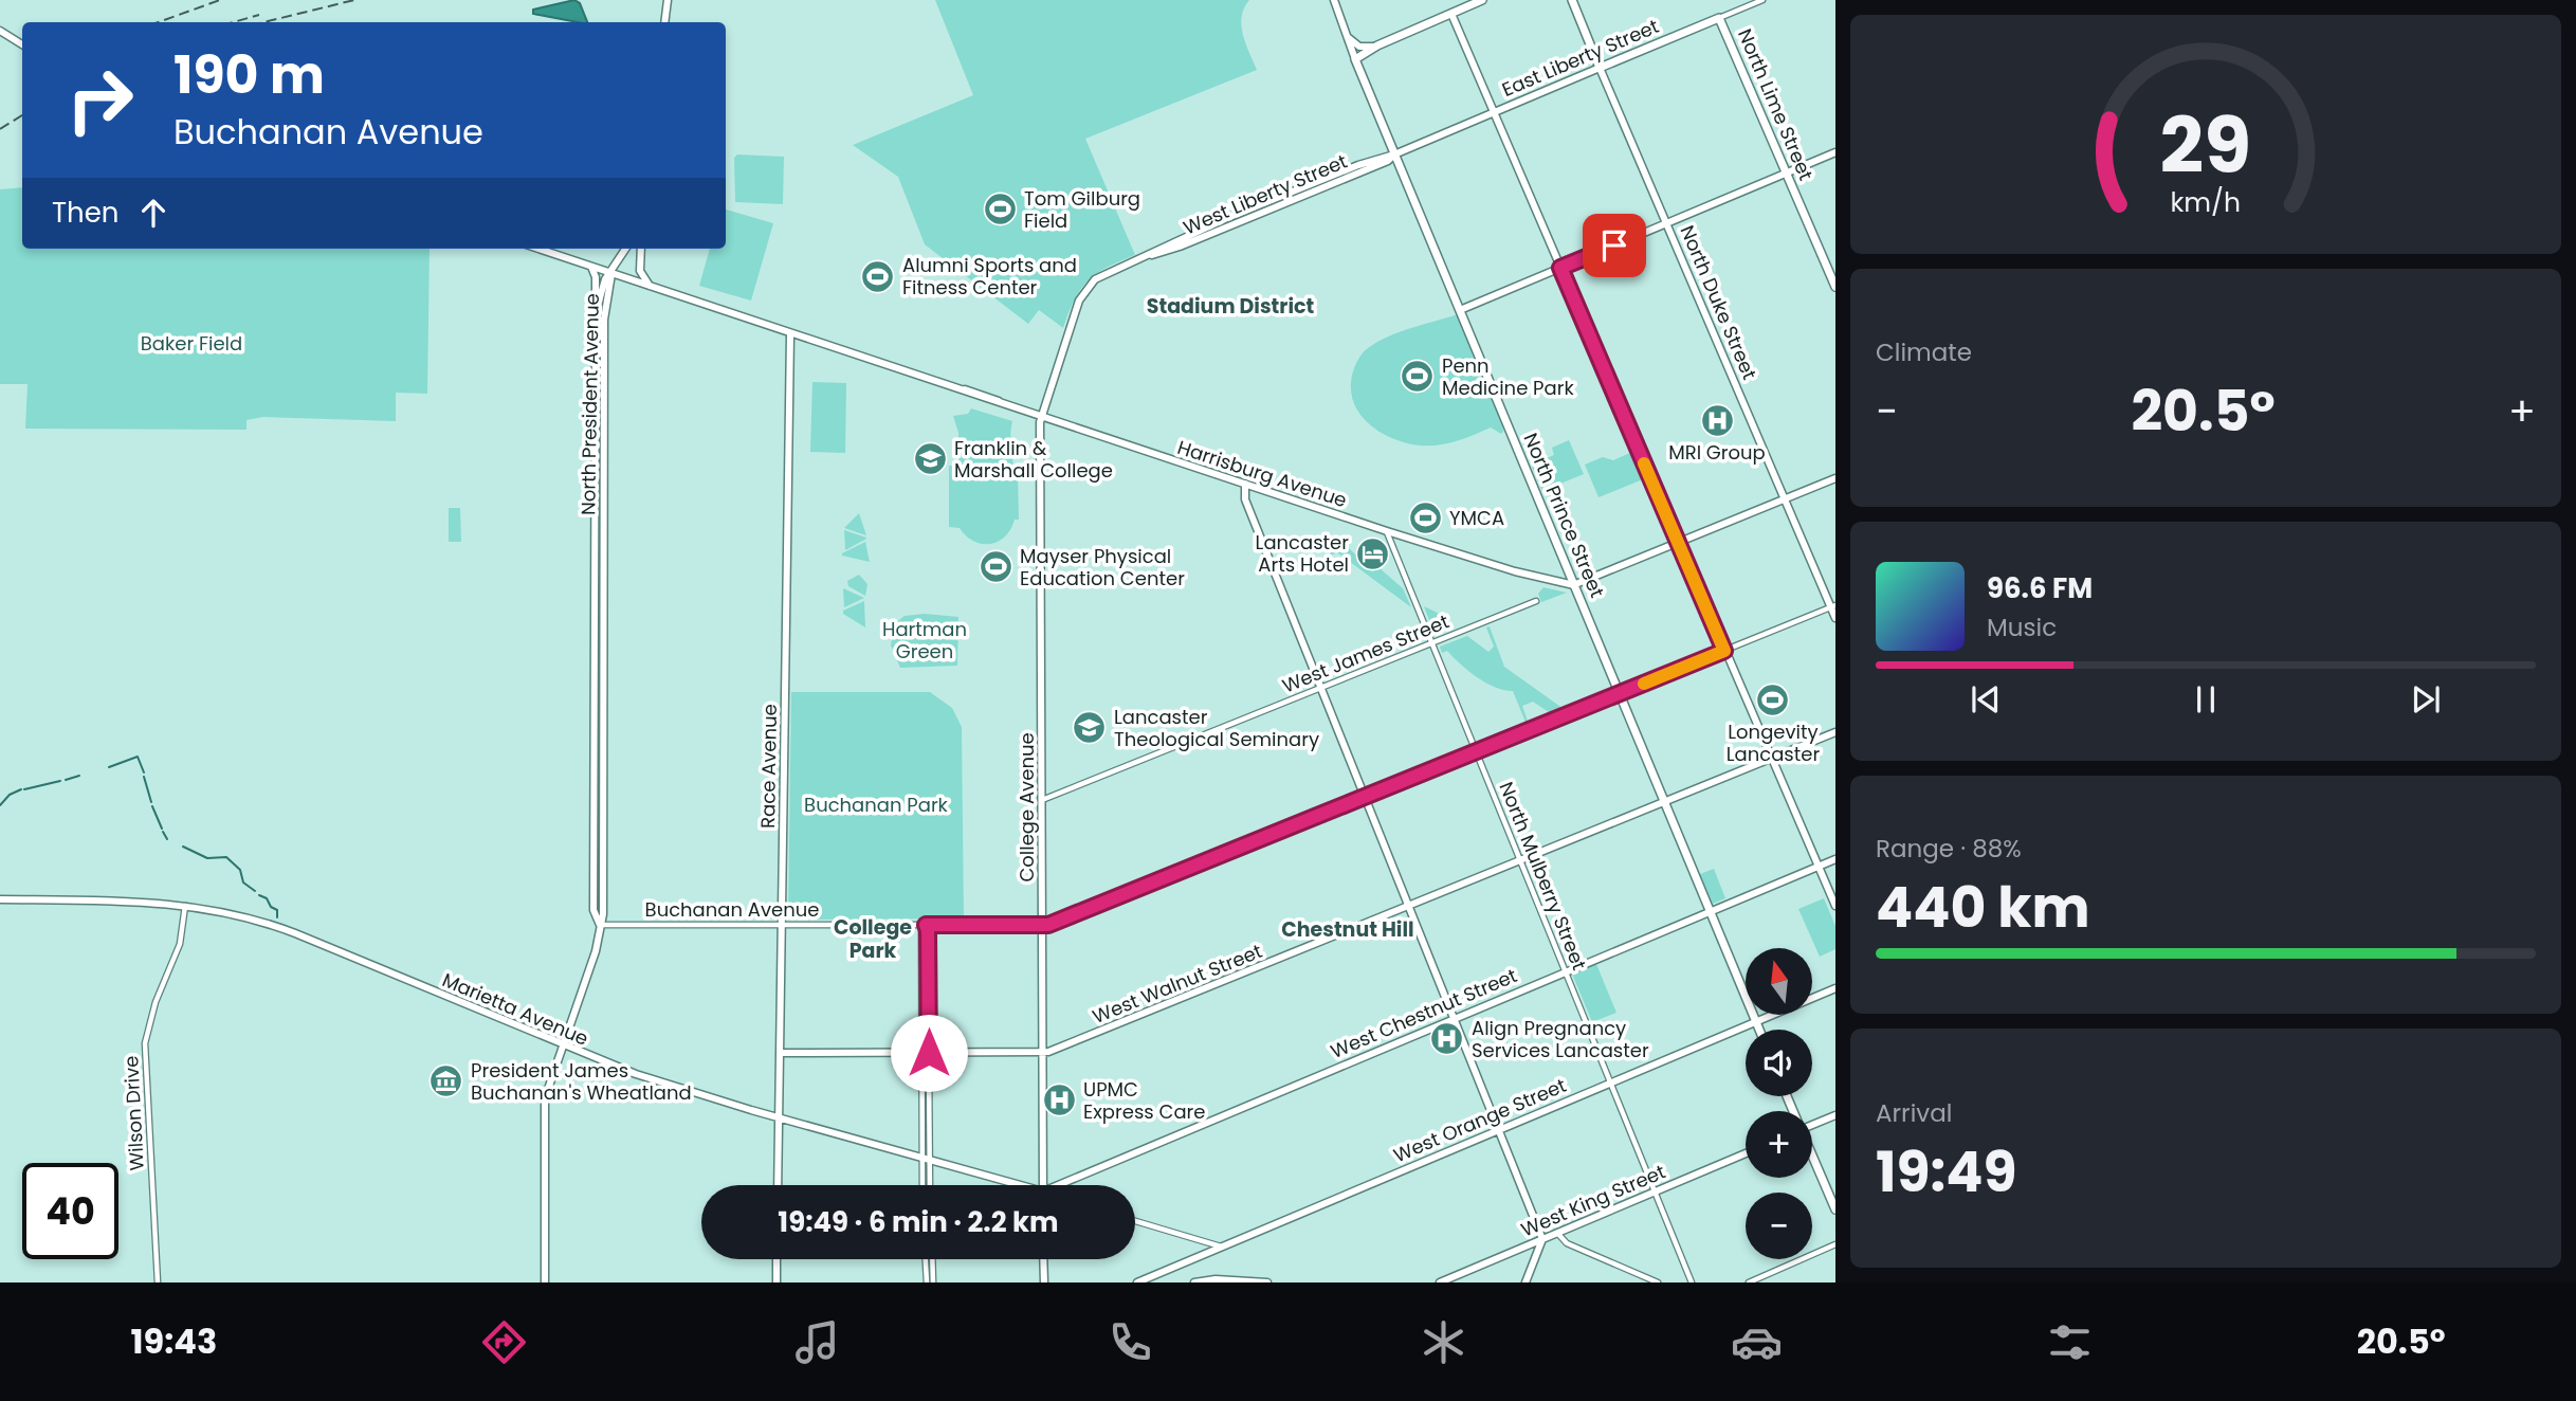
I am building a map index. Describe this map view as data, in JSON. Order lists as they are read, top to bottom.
{
  "streets": {
    "highway": [
      "East Liberty Street",
      "North Lime Street",
      "North Duke Street",
      "North Prince Street"
    ],
    "main road": [
      "West Liberty Street",
      "North President Avenue",
      "Harrisburg Avenue",
      "Race Avenue",
      "College Avenue",
      "West Walnut Street",
      "Marietta Avenue",
      "West Chestnut Street",
      "West Orange Street",
      "West King Street"
    ],
    "street": [
      "West James Street",
      "North Mulberry Street",
      "Buchanan Avenue",
      "Wilson Drive"
    ]
  },
  "crossings": [
    ["East Liberty Street", "North Lime Street"],
    ["East Liberty Street", "West Liberty Street"],
    ["East Liberty Street", "North Duke Street"],
    ["West Liberty Street", "Harrisburg Avenue"],
    ["West Liberty Street", "North Prince Street"],
    ["West Liberty Street", "College Avenue"],
    ["North Duke Street", "Buchanan Avenue"],
    ["North President Avenue", "Harrisburg Avenue"],
    ["North President Avenue", "Buchanan Avenue"],
    ["North President Avenue", "Marietta Avenue"],
    ["Harrisburg Avenue", "North Prince Street"],
    ["Harrisburg Avenue", "Race Avenue"],
    ["Harrisburg Avenue", "College Avenue"],
    ["Harrisburg Avenue", "North Mulberry Street"],
    ["North Prince Street", "Buchanan Avenue"],
    ["North Prince Street", "West Walnut Street"],
    ["North Prince Street", "West Chestnut Street"],
    ["North Prince Street", "West Orange Street"],
    ["West James Street", "College Avenue"],
    ["West James Street", "North Mulberry Street"],
    ["Race Avenue", "Buchanan Avenue"],
    ["Race Avenue", "West Walnut Street"],
    ["Race Avenue", "Marietta Avenue"],
    ["College Avenue", "Buchanan Avenue"],
    ["College Avenue", "West Walnut Street"],
    ["North Mulberry Street", "Buchanan Avenue"],
    ["North Mulberry Street", "West Walnut Street"],
    ["North Mulberry Street", "West Chestnut Street"],
    ["North Mulberry Street", "West Orange Street"],
    ["North Mulberry Street", "West King Street"],
    ["Marietta Avenue", "Wilson Drive"]
  ],
  "districts": ["Stadium District", "College Park", "Chestnut Hill"],
  "parks": ["Baker Field", "Hartman Green", "Buchanan Park"],
  "places": {
    "sports": [
      "Tom Gilburg Field",
      "Alumni Sports and Fitness Center",
      "Penn Medicine Park",
      "YMCA",
      "Mayser Physical Education Center",
      "Longevity Lancaster"
    ],
    "hospital": ["MRI Group", "Align Pregnancy Services Lancaster", "UPMC Express Care"],
    "school or university": ["Franklin & Marshall College", "Lancaster Theological Seminary"],
    "hotel": ["Lancaster Arts Hotel"],
    "museum": ["President James Buchanan's Wheatland"]
  },
  "north": "top",
  "page": {
    "turn": ["190 m", "Buchanan Avenue"],
    "then": "Then",
    "tile": [
      "Climate",
      ["Range · 88%", "440 km"],
      ["Arrival", "19:49"]
    ],
    "heat": ["−", "20.5°", "+"],
    "song": ["96.6 FM", "Music"],
    "map_buttons": ["+", "−"],
    "limit": "40",
    "trip": "19:49 · 6 min · 2.2 km",
    "tabs": ["19:43", "20.5°"],
    "gauge": ["29", "km/h"]
  }
}
